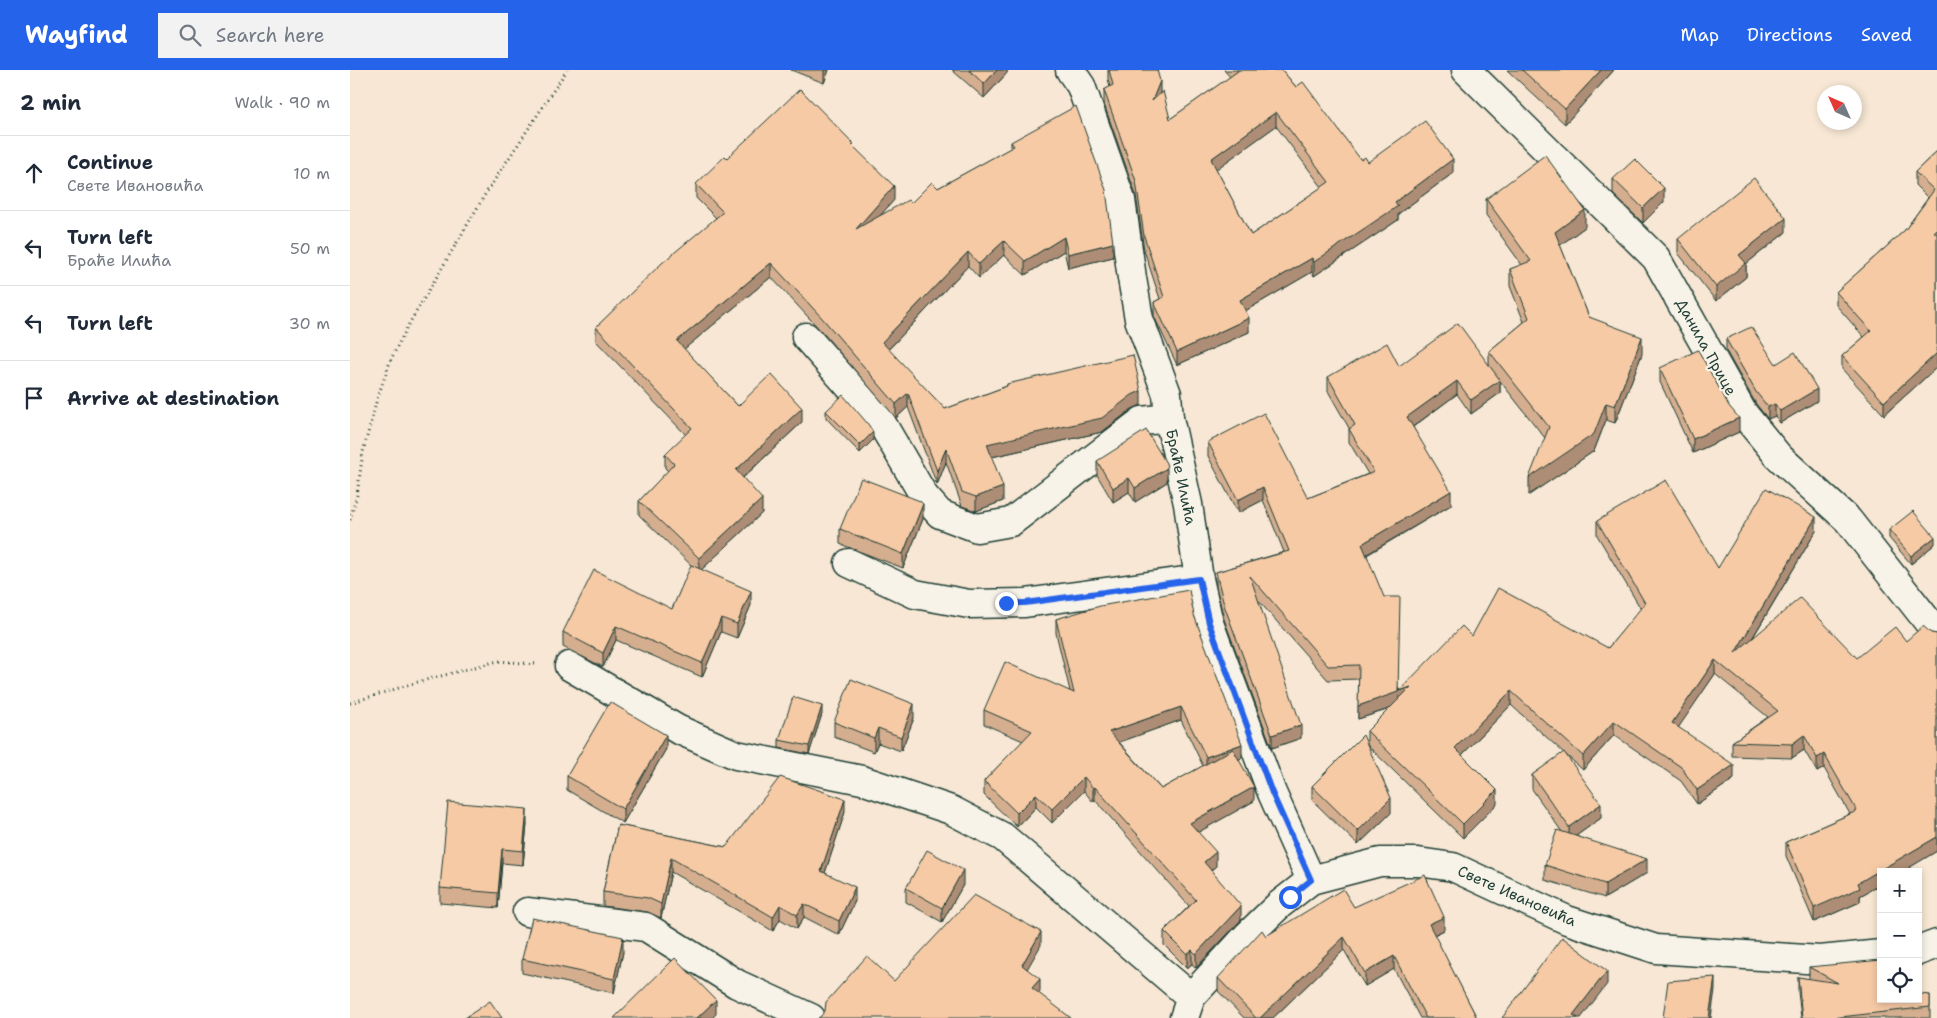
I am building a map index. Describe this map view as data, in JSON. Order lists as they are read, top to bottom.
{
  "streets": {
    "street": ["Данила Прице", "Браће Илића", "Свете Ивановића"]
  },
  "crossings": [
    ["Браће Илића", "Свете Ивановића"]
  ],
  "north": "top left",
  "page": {
    "header": "Wayfind",
    "search": "Search here",
    "nav": ["Map", "Directions", "Saved"],
    "heading": ["2 min", "Walk · 90 m"],
    "list": [
      ["Continue", "Свете Ивановића", "10 m"],
      ["Turn left", "Браће Илића", "50 m"],
      ["Turn left", "30 m"],
      "Arrive at destination"
    ],
    "map_buttons": ["+", "−"]
  }
}
